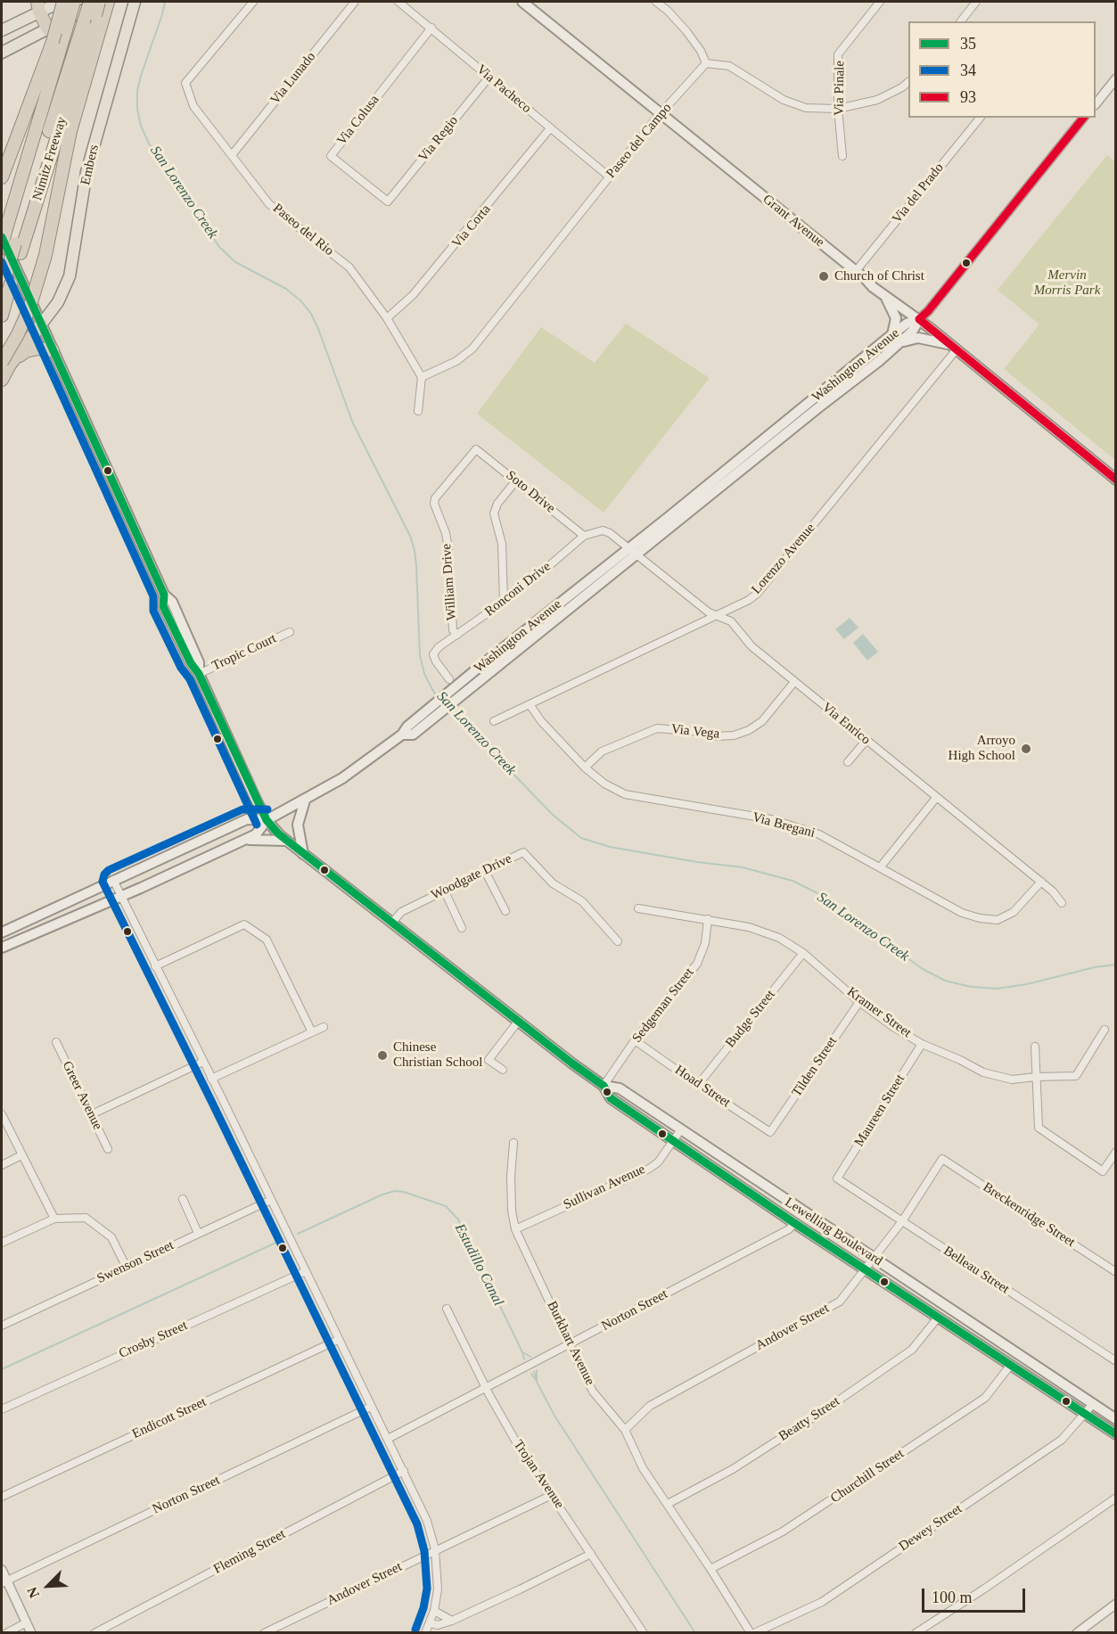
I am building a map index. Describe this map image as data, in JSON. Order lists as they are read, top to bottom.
{
  "streets": {
    "highway": ["Nimitz Freeway"],
    "main road": [
      "Embers",
      "Grant Avenue",
      "Washington Avenue",
      "Lewelling Boulevard"
    ],
    "street": [
      "Via Lunado",
      "Via Pinale",
      "Via Pacheco",
      "Via Colusa",
      "Via Regio",
      "Paseo del Campo",
      "Via del Prado",
      "Via Corta",
      "Paseo del Rio",
      "Soto Drive",
      "Lorenzo Avenue",
      "William Drive",
      "Ronconi Drive",
      "Tropic Court",
      "Via Enrico",
      "Via Vega",
      "Via Bregani",
      "Woodgate Drive",
      "Sedgeman Street",
      "Kramer Street",
      "Budge Street",
      "Tilden Street",
      "Hoad Street",
      "Greer Avenue",
      "Maureen Street",
      "Sullivan Avenue",
      "Breckenridge Street",
      "Swenson Street",
      "Belleau Street",
      "Norton Street",
      "Andover Street",
      "Crosby Street",
      "Burkhart Avenue",
      "Endicott Street",
      "Beatty Street",
      "Trojan Avenue",
      "Churchill Street",
      "Dewey Street",
      "Fleming Street"
    ]
  },
  "crossings": [
    ["Via Lunado", "Paseo del Rio"],
    ["Via Pacheco", "Via Colusa"],
    ["Via Pacheco", "Via Regio"],
    ["Via Pacheco", "Paseo del Campo"],
    ["Via Pacheco", "Via Corta"],
    ["Via Colusa", "Via Regio"],
    ["Paseo del Campo", "Grant Avenue"],
    ["Paseo del Campo", "Paseo del Rio"],
    ["Nimitz Freeway", "Lewelling Boulevard"],
    ["Embers", "Lewelling Boulevard"],
    ["Via del Prado", "Grant Avenue"],
    ["Grant Avenue", "Washington Avenue"],
    ["Grant Avenue", "Lorenzo Avenue"],
    ["Via Corta", "Paseo del Rio"],
    ["Washington Avenue", "Via Enrico"],
    ["Washington Avenue", "Lewelling Boulevard"],
    ["Soto Drive", "William Drive"],
    ["Soto Drive", "Ronconi Drive"],
    ["Lorenzo Avenue", "Via Enrico"],
    ["Lorenzo Avenue", "Via Bregani"],
    ["William Drive", "Ronconi Drive"],
    ["Tropic Court", "Lewelling Boulevard"],
    ["Via Enrico", "Via Vega"],
    ["Via Enrico", "Via Bregani"],
    ["Via Vega", "Via Bregani"],
    ["Woodgate Drive", "Lewelling Boulevard"],
    ["Sedgeman Street", "Kramer Street"],
    ["Sedgeman Street", "Hoad Street"],
    ["Sedgeman Street", "Lewelling Boulevard"],
    ["Kramer Street", "Budge Street"],
    ["Kramer Street", "Tilden Street"],
    ["Kramer Street", "Maureen Street"],
    ["Budge Street", "Hoad Street"],
    ["Tilden Street", "Hoad Street"],
    ["Maureen Street", "Belleau Street"],
    ["Sullivan Avenue", "Lewelling Boulevard"],
    ["Sullivan Avenue", "Burkhart Avenue"],
    ["Breckenridge Street", "Andover Street"],
    ["Lewelling Boulevard", "Norton Street"],
    ["Lewelling Boulevard", "Andover Street"],
    ["Lewelling Boulevard", "Beatty Street"],
    ["Lewelling Boulevard", "Churchill Street"],
    ["Lewelling Boulevard", "Dewey Street"],
    ["Belleau Street", "Andover Street"],
    ["Norton Street", "Burkhart Avenue"],
    ["Norton Street", "Trojan Avenue"],
    ["Andover Street", "Burkhart Avenue"],
    ["Andover Street", "Trojan Avenue"],
    ["Burkhart Avenue", "Beatty Street"],
    ["Burkhart Avenue", "Churchill Street"],
    ["Burkhart Avenue", "Dewey Street"]
  ],
  "water": ["San Lorenzo Creek", "Estudillo Canal"],
  "parks": ["Mervin Morris Park"],
  "places": ["Church of Christ", "Arroyo High School", "Chinese Christian School"],
  "lines": ["transit line 93", "transit line 35", "transit line 34"],
  "legend": ["35", "34", "93"],
  "scale_bar": "100 m",
  "north": "bottom left"
}
